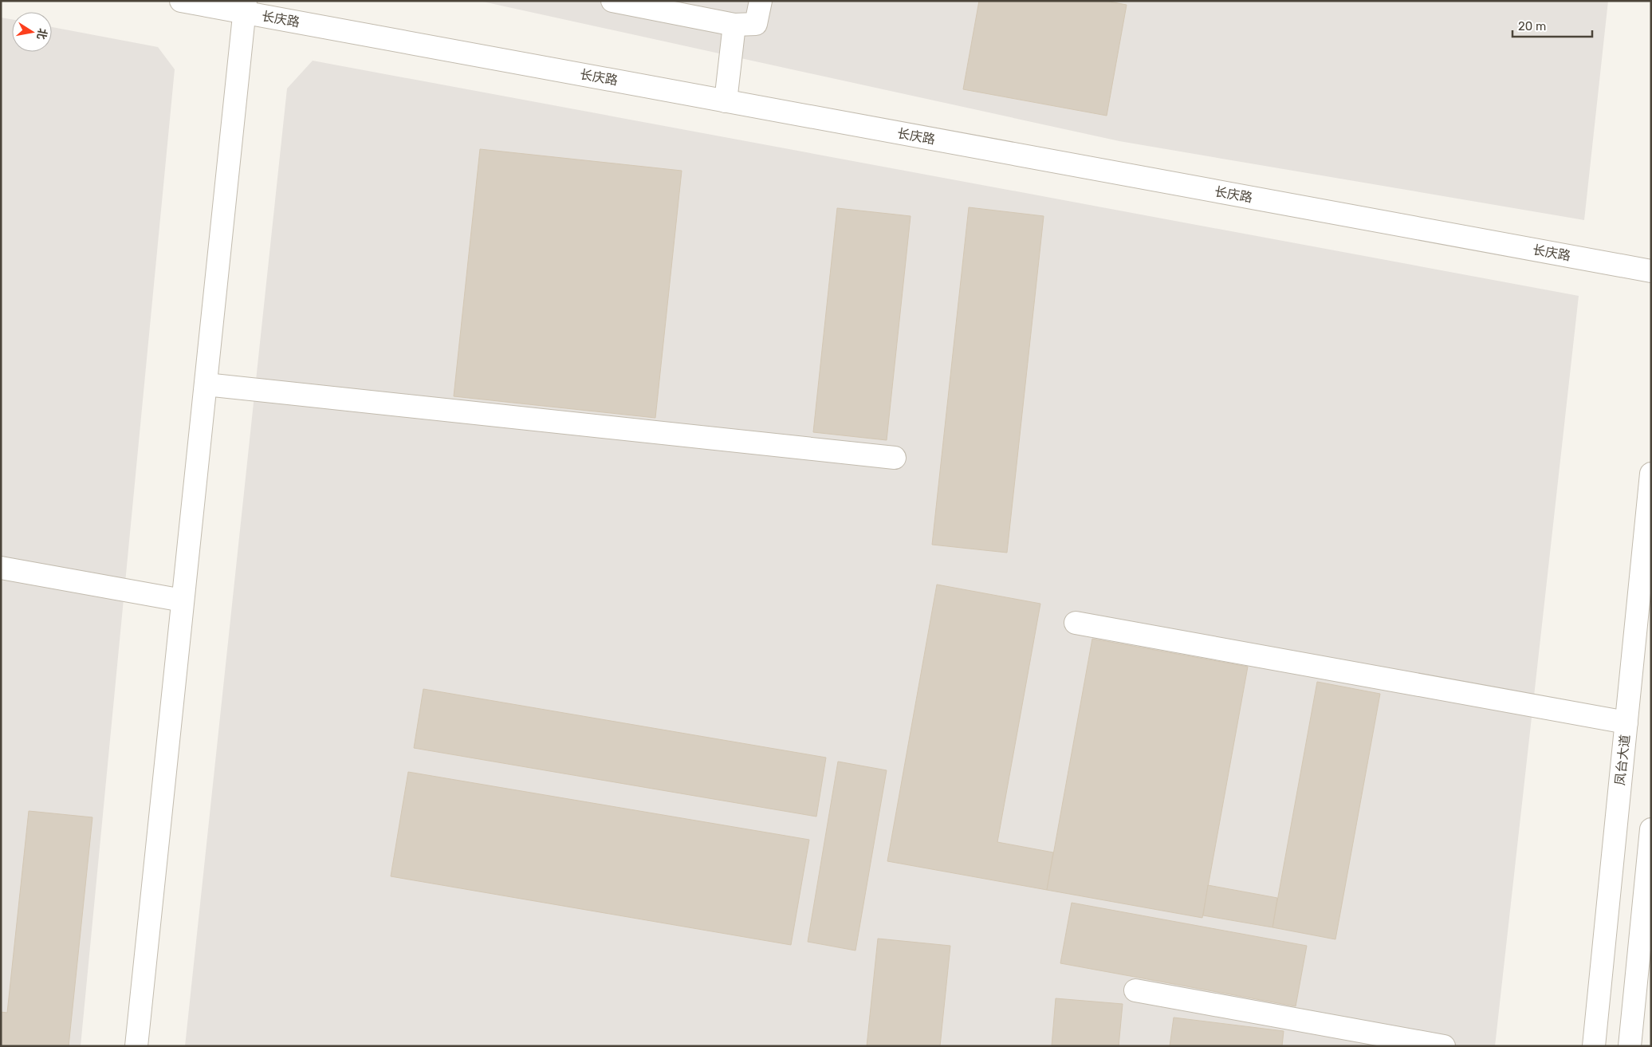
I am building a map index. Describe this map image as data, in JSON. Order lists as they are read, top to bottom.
{
  "streets": {
    "street": ["长庆路", "凤台大道"]
  },
  "scale_bar": "20 m",
  "north": "right"
}
